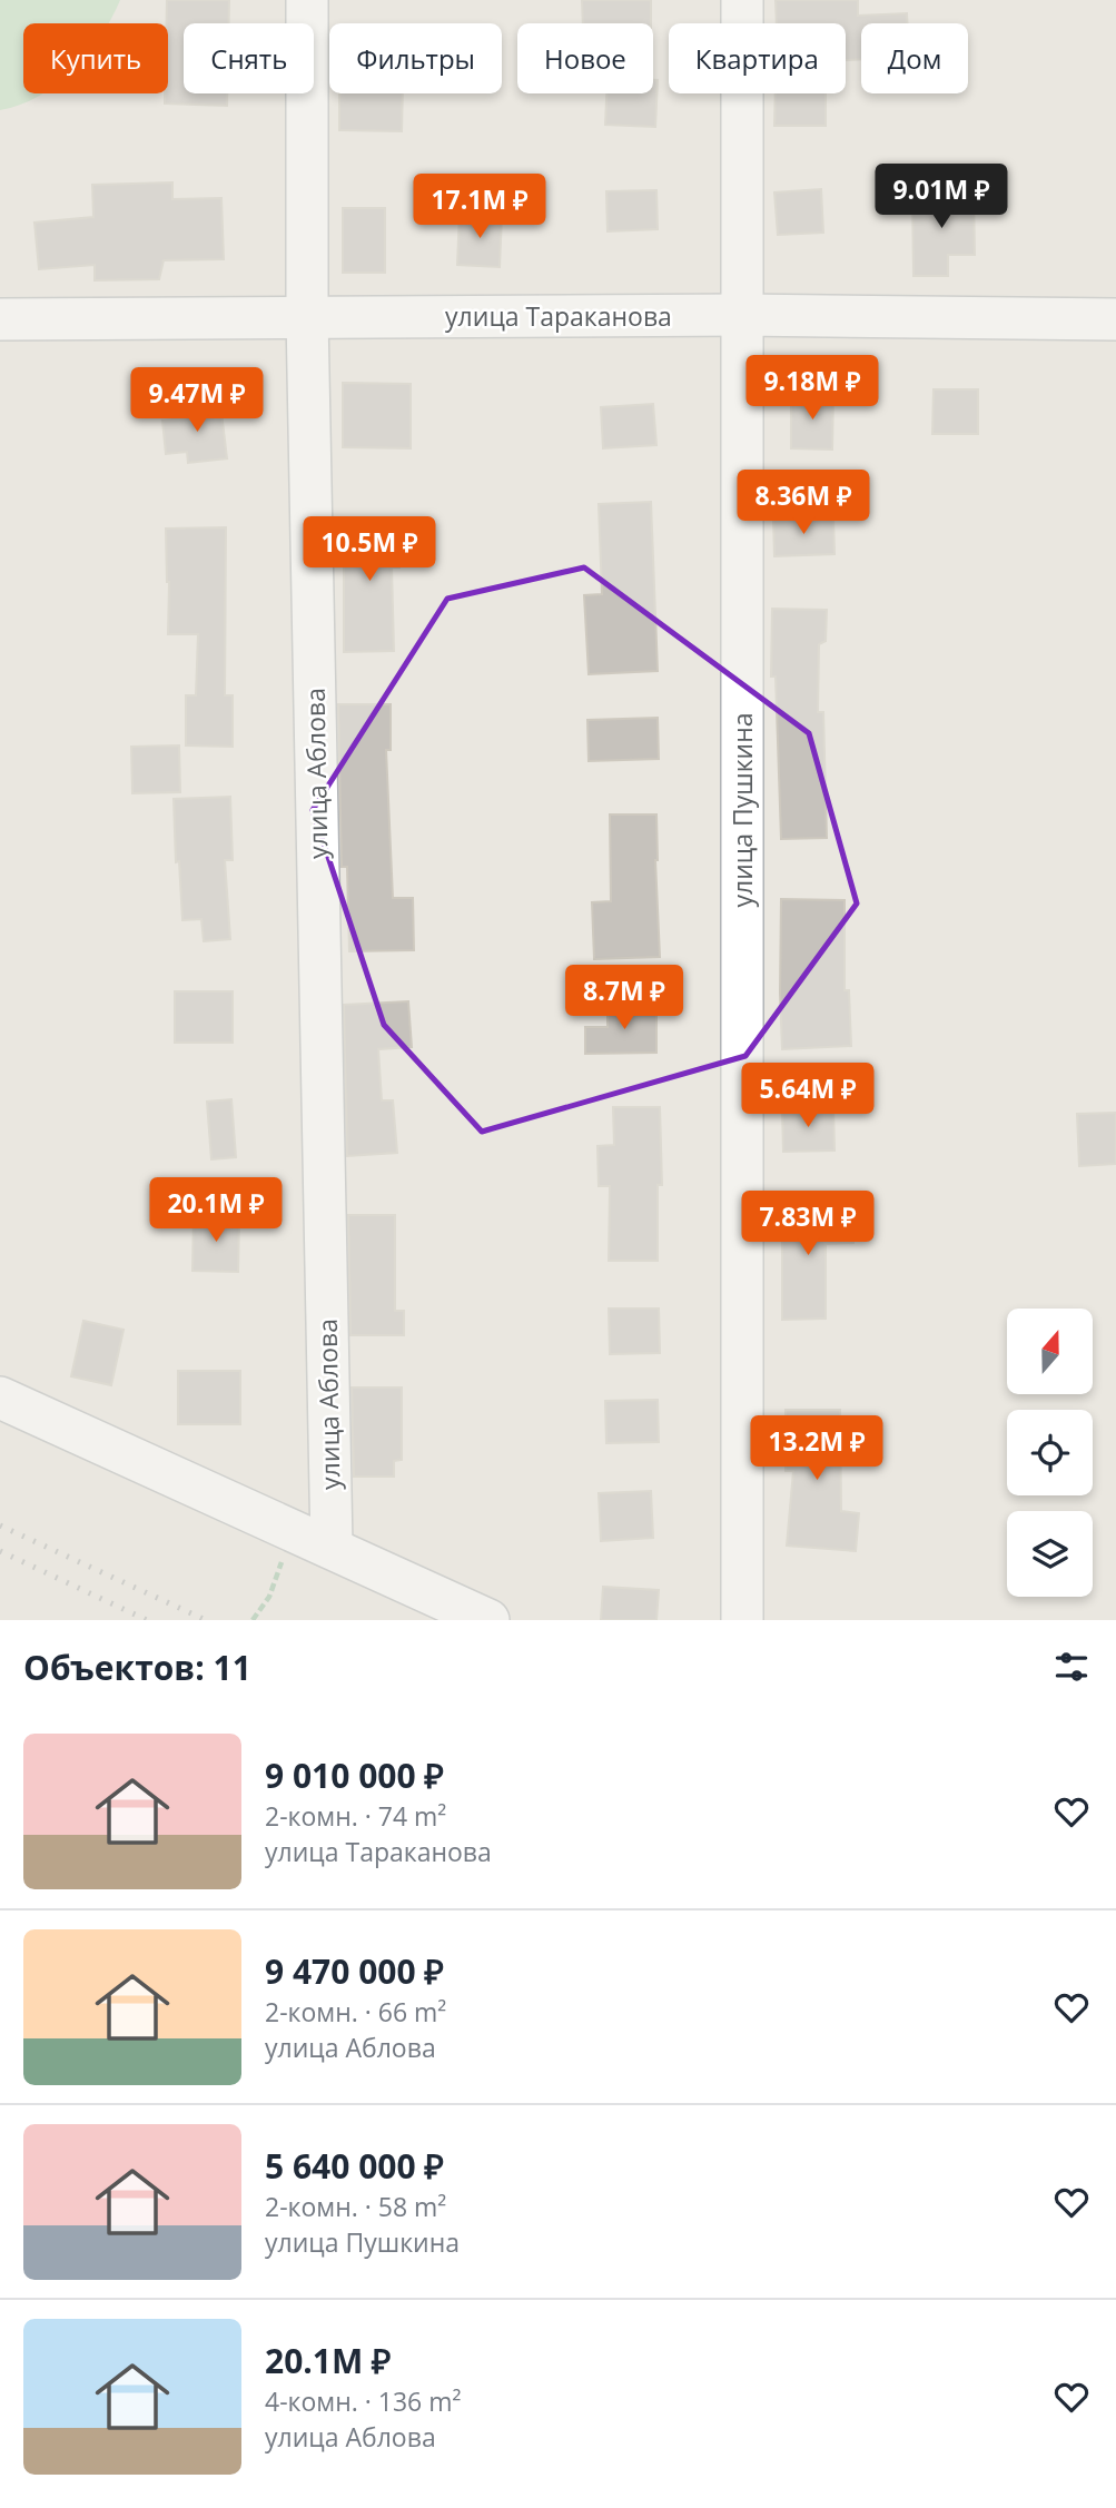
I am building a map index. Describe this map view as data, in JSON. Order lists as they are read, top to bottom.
{
  "streets": {
    "street": ["улица Тараканова", "улица Аблова", "улица Пушкина"]
  },
  "crossings": [
    ["улица Тараканова", "улица Аблова"],
    ["улица Тараканова", "улица Пушкина"]
  ],
  "north": "top",
  "page": {
    "chip": [
      "Купить",
      "Снять",
      "Фильтры",
      "Новое",
      "Квартира",
      "Дом"
    ],
    "price": [
      "9.01M ₽",
      "17.1M ₽",
      "9.18M ₽",
      "9.47M ₽",
      "8.36M ₽",
      "10.5M ₽",
      "8.7M ₽",
      "5.64M ₽",
      "20.1M ₽",
      "7.83M ₽",
      "13.2M ₽"
    ],
    "heading": "Объектов: 11",
    "list": [
      {
        "name": "9 010 000 ₽",
        "note": "2-комн. · 74 m² · улица Тараканова"
      },
      {
        "name": "9 470 000 ₽",
        "note": "2-комн. · 66 m² · улица Аблова"
      },
      {
        "name": "5 640 000 ₽",
        "note": "2-комн. · 58 m² · улица Пушкина"
      },
      {
        "name": "20.1M ₽",
        "note": "4-комн. · 136 m² · улица Аблова"
      }
    ]
  }
}
